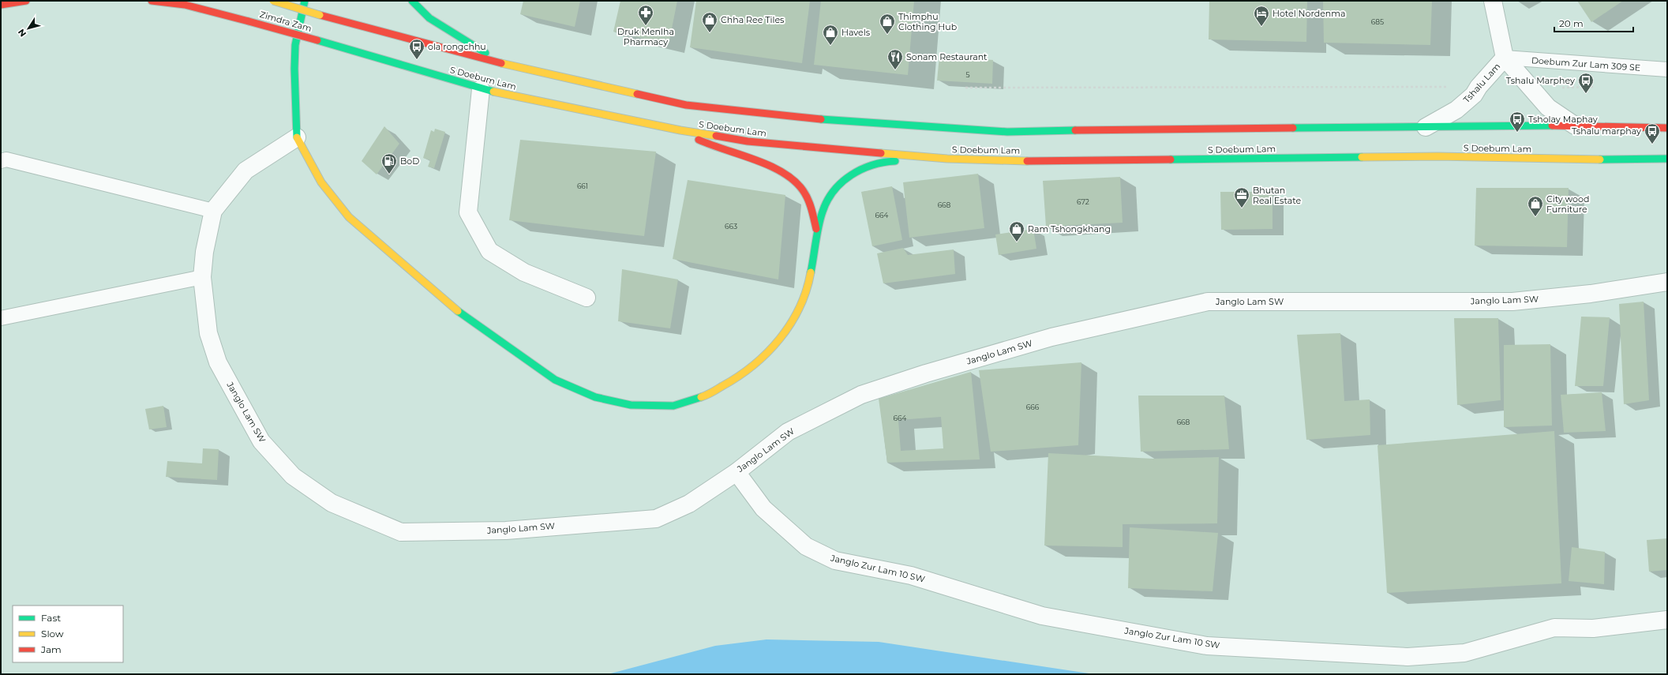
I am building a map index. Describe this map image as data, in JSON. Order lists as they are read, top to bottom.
{
  "streets": {
    "main road": ["Zimdra Zam", "S Doebum Lam"],
    "street": ["Tshalu Lam", "Janglo Lam SW", "Janglo Zur Lam 10 SW"],
    "lane": ["Doebum Zur Lam 309 SE"]
  },
  "crossings": [
    ["Zimdra Zam", "S Doebum Lam"],
    ["Doebum Zur Lam 309 SE", "Tshalu Lam"],
    ["S Doebum Lam", "Tshalu Lam"],
    ["Janglo Lam SW", "Janglo Zur Lam 10 SW"]
  ],
  "places": {
    "pharmacy": ["Druk Menlha Pharmacy"],
    "hotel": ["Hotel Nordenma"],
    "shop": [
      "Chha Ree Tiles",
      "Thimphu Clothing Hub",
      "Havels",
      "City wood Furniture",
      "Ram Tshongkhang"
    ],
    "bus stop": [
      "ola rongchhu",
      "Tshalu Marphey",
      "Tsholay Maphay",
      "Tshalu marphay"
    ],
    "restaurant": ["Sonam Restaurant"],
    "fuel station": ["BoD"],
    "office": ["Bhutan Real Estate"]
  },
  "house_numbers": [
    "685",
    "5",
    "661",
    "672",
    "668",
    "664",
    "663",
    "666",
    "664",
    "668"
  ],
  "legend": ["Fast", "Slow", "Jam"],
  "scale_bar": "20 m",
  "north": "bottom left"
}
